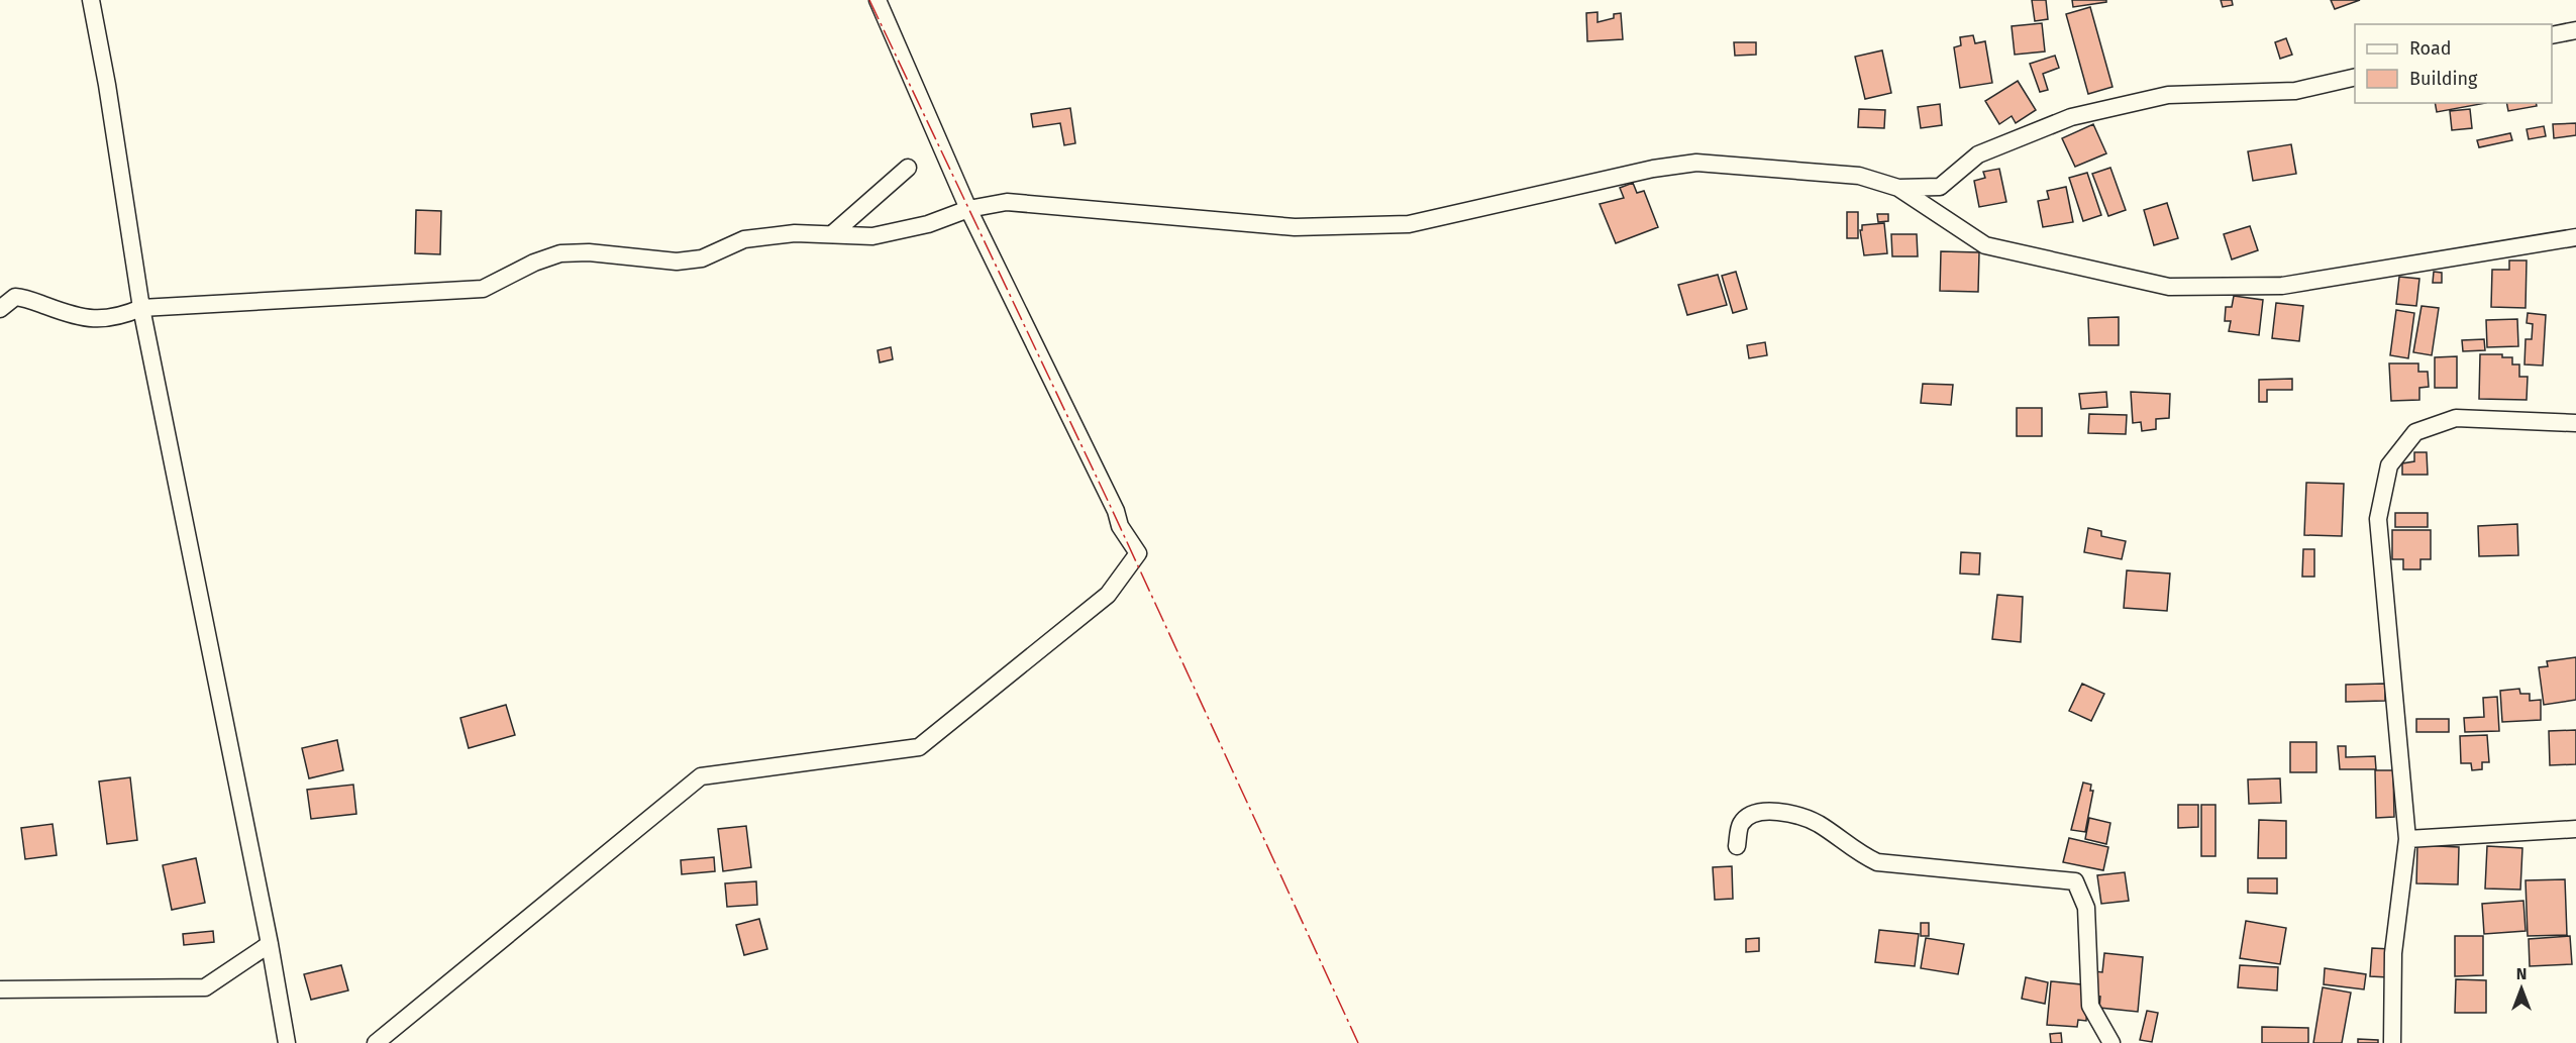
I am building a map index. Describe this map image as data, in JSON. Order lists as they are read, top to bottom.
{
  "legend": ["Road", "Building"],
  "north": "top"
}
